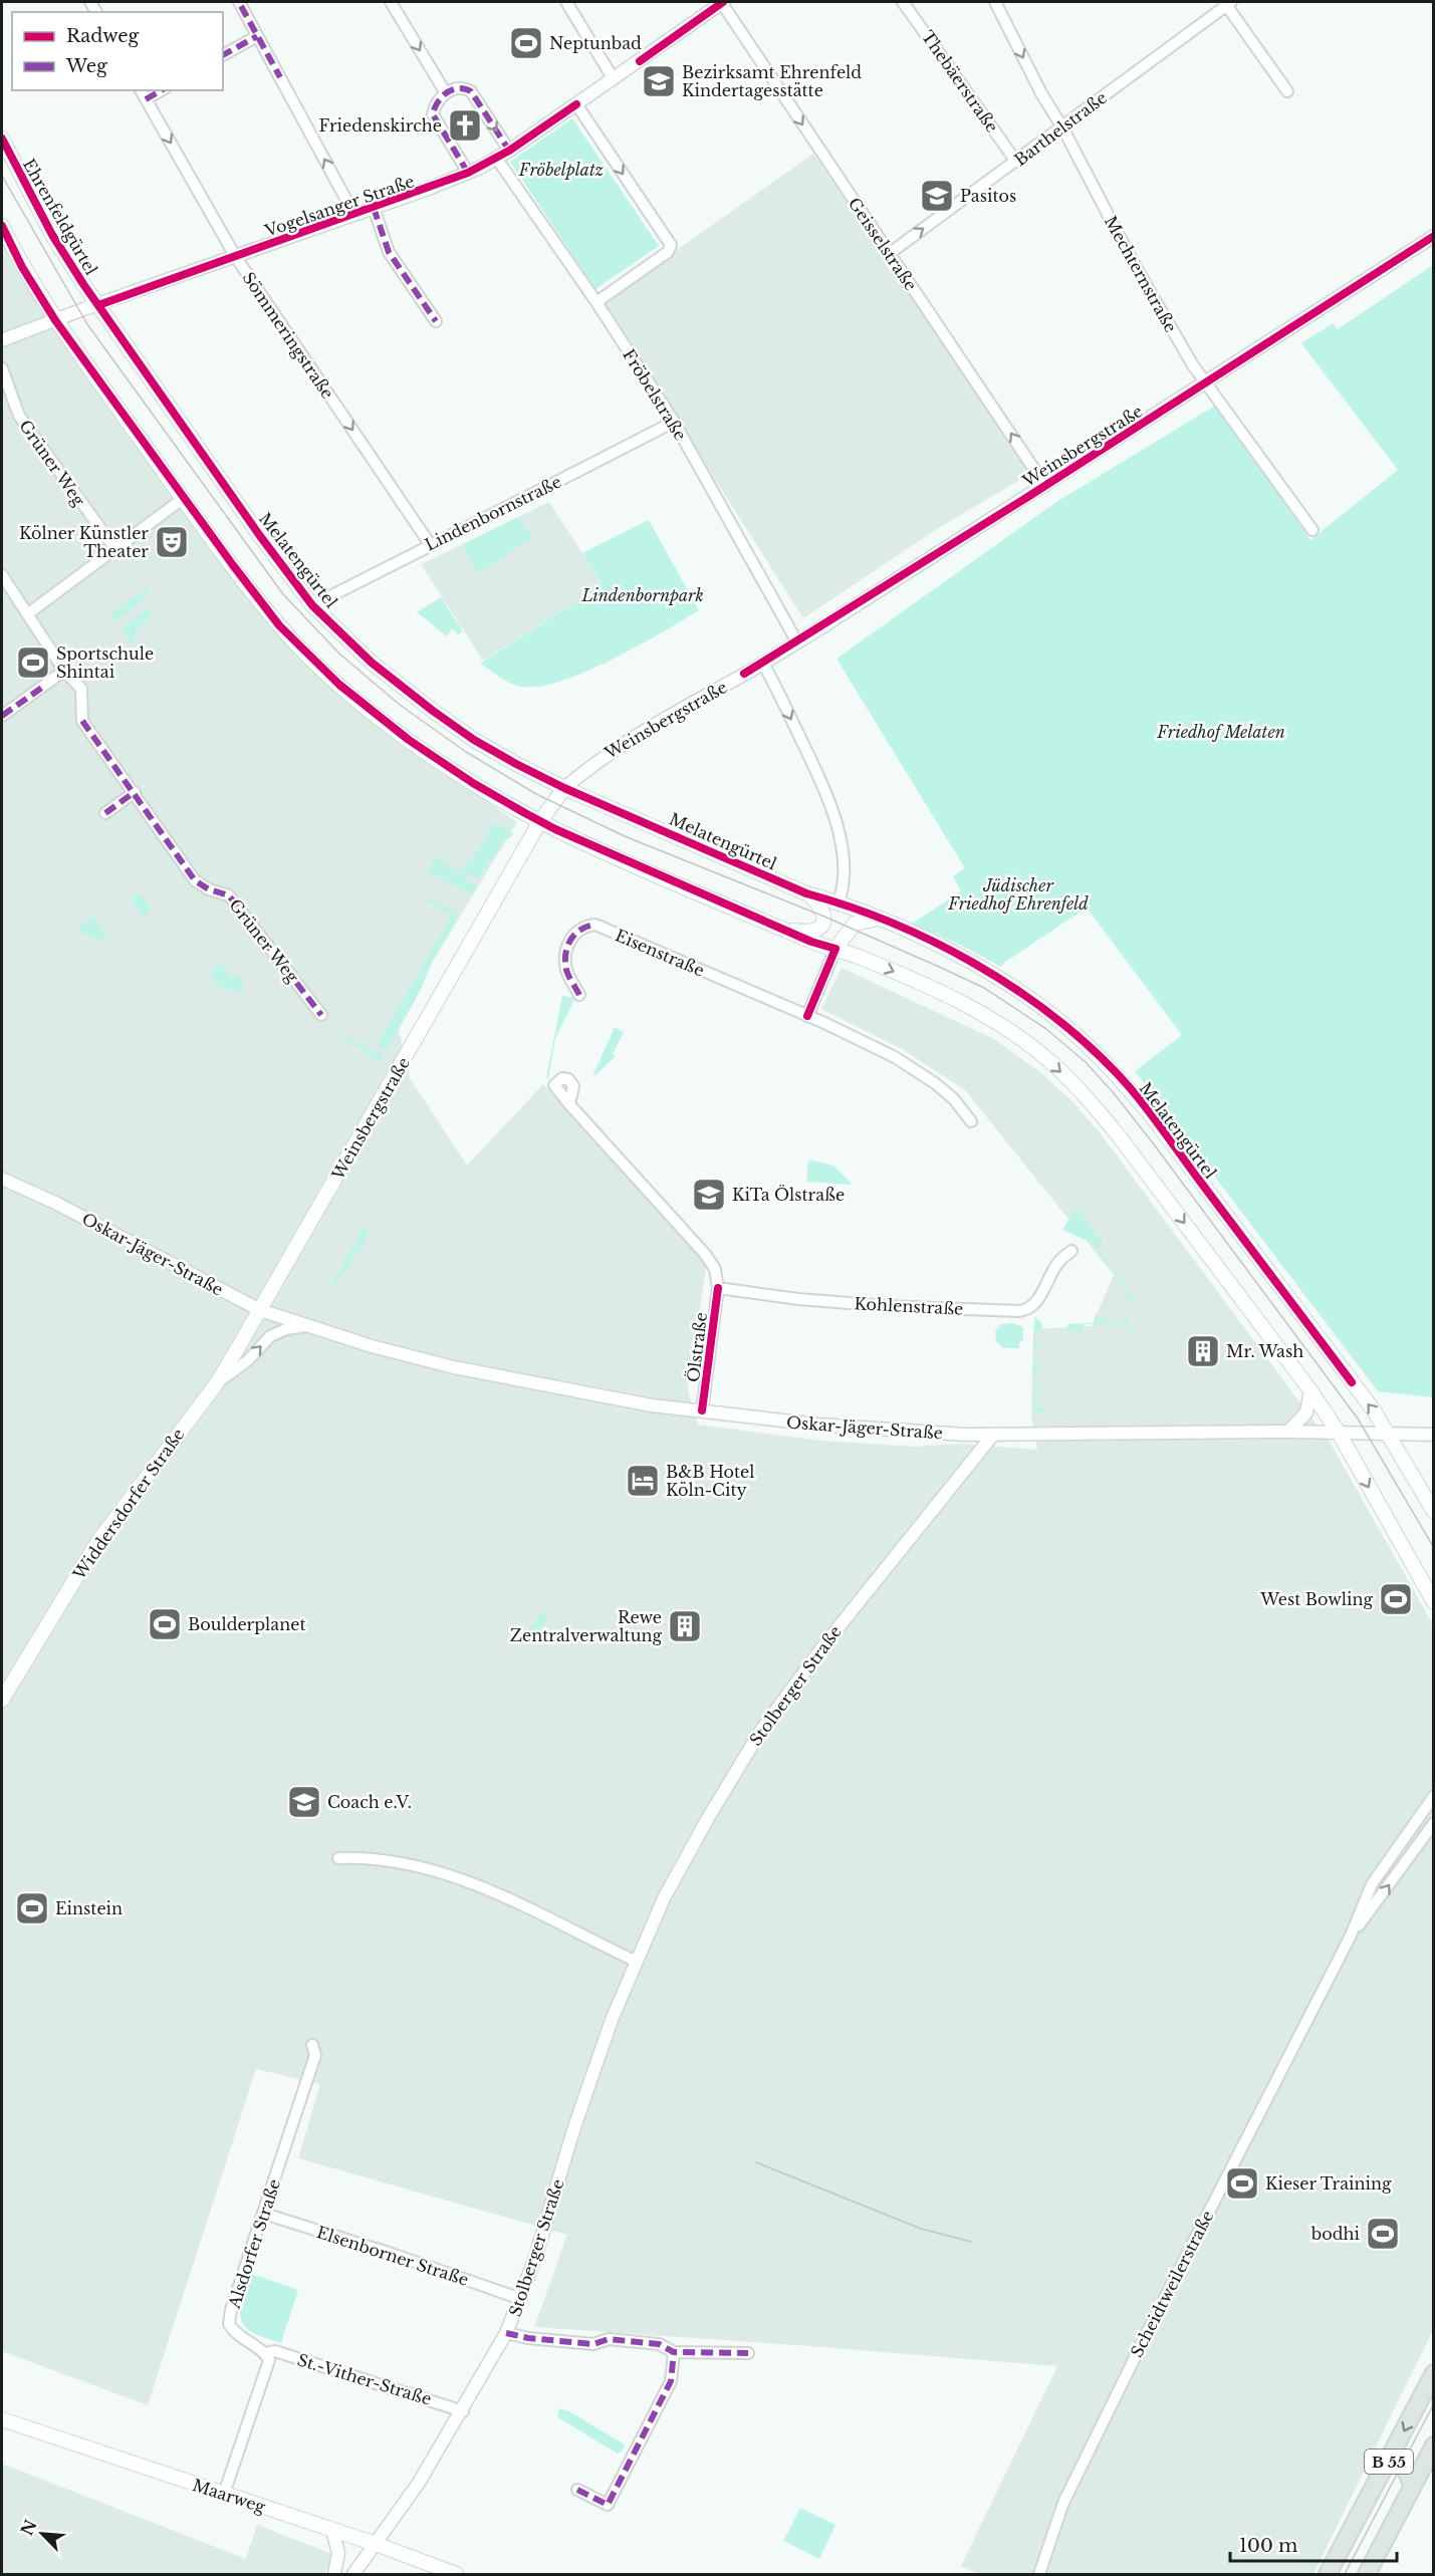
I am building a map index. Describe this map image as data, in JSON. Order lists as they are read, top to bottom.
{
  "streets": {
    "main road": [
      "Ehrenfeldgürtel",
      "Weinsbergstraße",
      "Melatengürtel",
      "Widdersdorfer Straße",
      "B 55",
      "Maarweg"
    ],
    "street": [
      "Thebäerstraße",
      "Barthelstraße",
      "Vogelsanger Straße",
      "Geisselstraße",
      "Mechternstraße",
      "Sömmeringstraße",
      "Fröbelstraße",
      "Grüner Weg",
      "Lindenbornstraße",
      "Eisenstraße",
      "Oskar-Jäger-Straße",
      "Kohlenstraße",
      "Ölstraße",
      "Stolberger Straße",
      "Alsdorfer Straße",
      "Elsenborner Straße",
      "Scheidtweilerstraße",
      "St.-Vither-Straße"
    ]
  },
  "crossings": [
    ["Thebäerstraße", "Barthelstraße"],
    ["Barthelstraße", "Geisselstraße"],
    ["Barthelstraße", "Mechternstraße"],
    ["Vogelsanger Straße", "Ehrenfeldgürtel"],
    ["Vogelsanger Straße", "Geisselstraße"],
    ["Vogelsanger Straße", "Sömmeringstraße"],
    ["Vogelsanger Straße", "Fröbelstraße"],
    ["Vogelsanger Straße", "Melatengürtel"],
    ["Ehrenfeldgürtel", "Melatengürtel"],
    ["Geisselstraße", "Weinsbergstraße"],
    ["Mechternstraße", "Weinsbergstraße"],
    ["Sömmeringstraße", "Lindenbornstraße"],
    ["Fröbelstraße", "Weinsbergstraße"],
    ["Fröbelstraße", "Lindenbornstraße"],
    ["Weinsbergstraße", "Melatengürtel"],
    ["Weinsbergstraße", "Oskar-Jäger-Straße"],
    ["Weinsbergstraße", "Widdersdorfer Straße"],
    ["Lindenbornstraße", "Melatengürtel"],
    ["Melatengürtel", "Oskar-Jäger-Straße"],
    ["Oskar-Jäger-Straße", "Ölstraße"],
    ["Oskar-Jäger-Straße", "Widdersdorfer Straße"],
    ["Oskar-Jäger-Straße", "Stolberger Straße"],
    ["Kohlenstraße", "Ölstraße"],
    ["Stolberger Straße", "Elsenborner Straße"],
    ["Stolberger Straße", "St.-Vither-Straße"],
    ["Stolberger Straße", "Maarweg"],
    ["Alsdorfer Straße", "Elsenborner Straße"],
    ["Alsdorfer Straße", "St.-Vither-Straße"]
  ],
  "one_way": ["Barthelstraße", "Sömmeringstraße"],
  "parks": [
    "Fröbelplatz",
    "Lindenbornpark",
    "Friedhof Melaten",
    "Jüdischer Friedhof Ehrenfeld"
  ],
  "places": {
    "sports": [
      "Neptunbad",
      "Sportschule Shintai",
      "West Bowling",
      "Boulderplanet",
      "Einstein",
      "Kieser Training",
      "bodhi"
    ],
    "school or university": [
      "Bezirksamt Ehrenfeld Kindertagesstätte",
      "Pasitos",
      "KiTa Ölstraße",
      "Coach e.V."
    ],
    "church": ["Friedenskirche"],
    "theatre": ["Kölner Künstler Theater"],
    "building": ["Mr. Wash", "Rewe Zentralverwaltung"],
    "hotel": ["B&B Hotel Köln-City"]
  },
  "legend": ["Radweg", "Weg"],
  "scale_bar": "100 m",
  "north": "top left"
}
